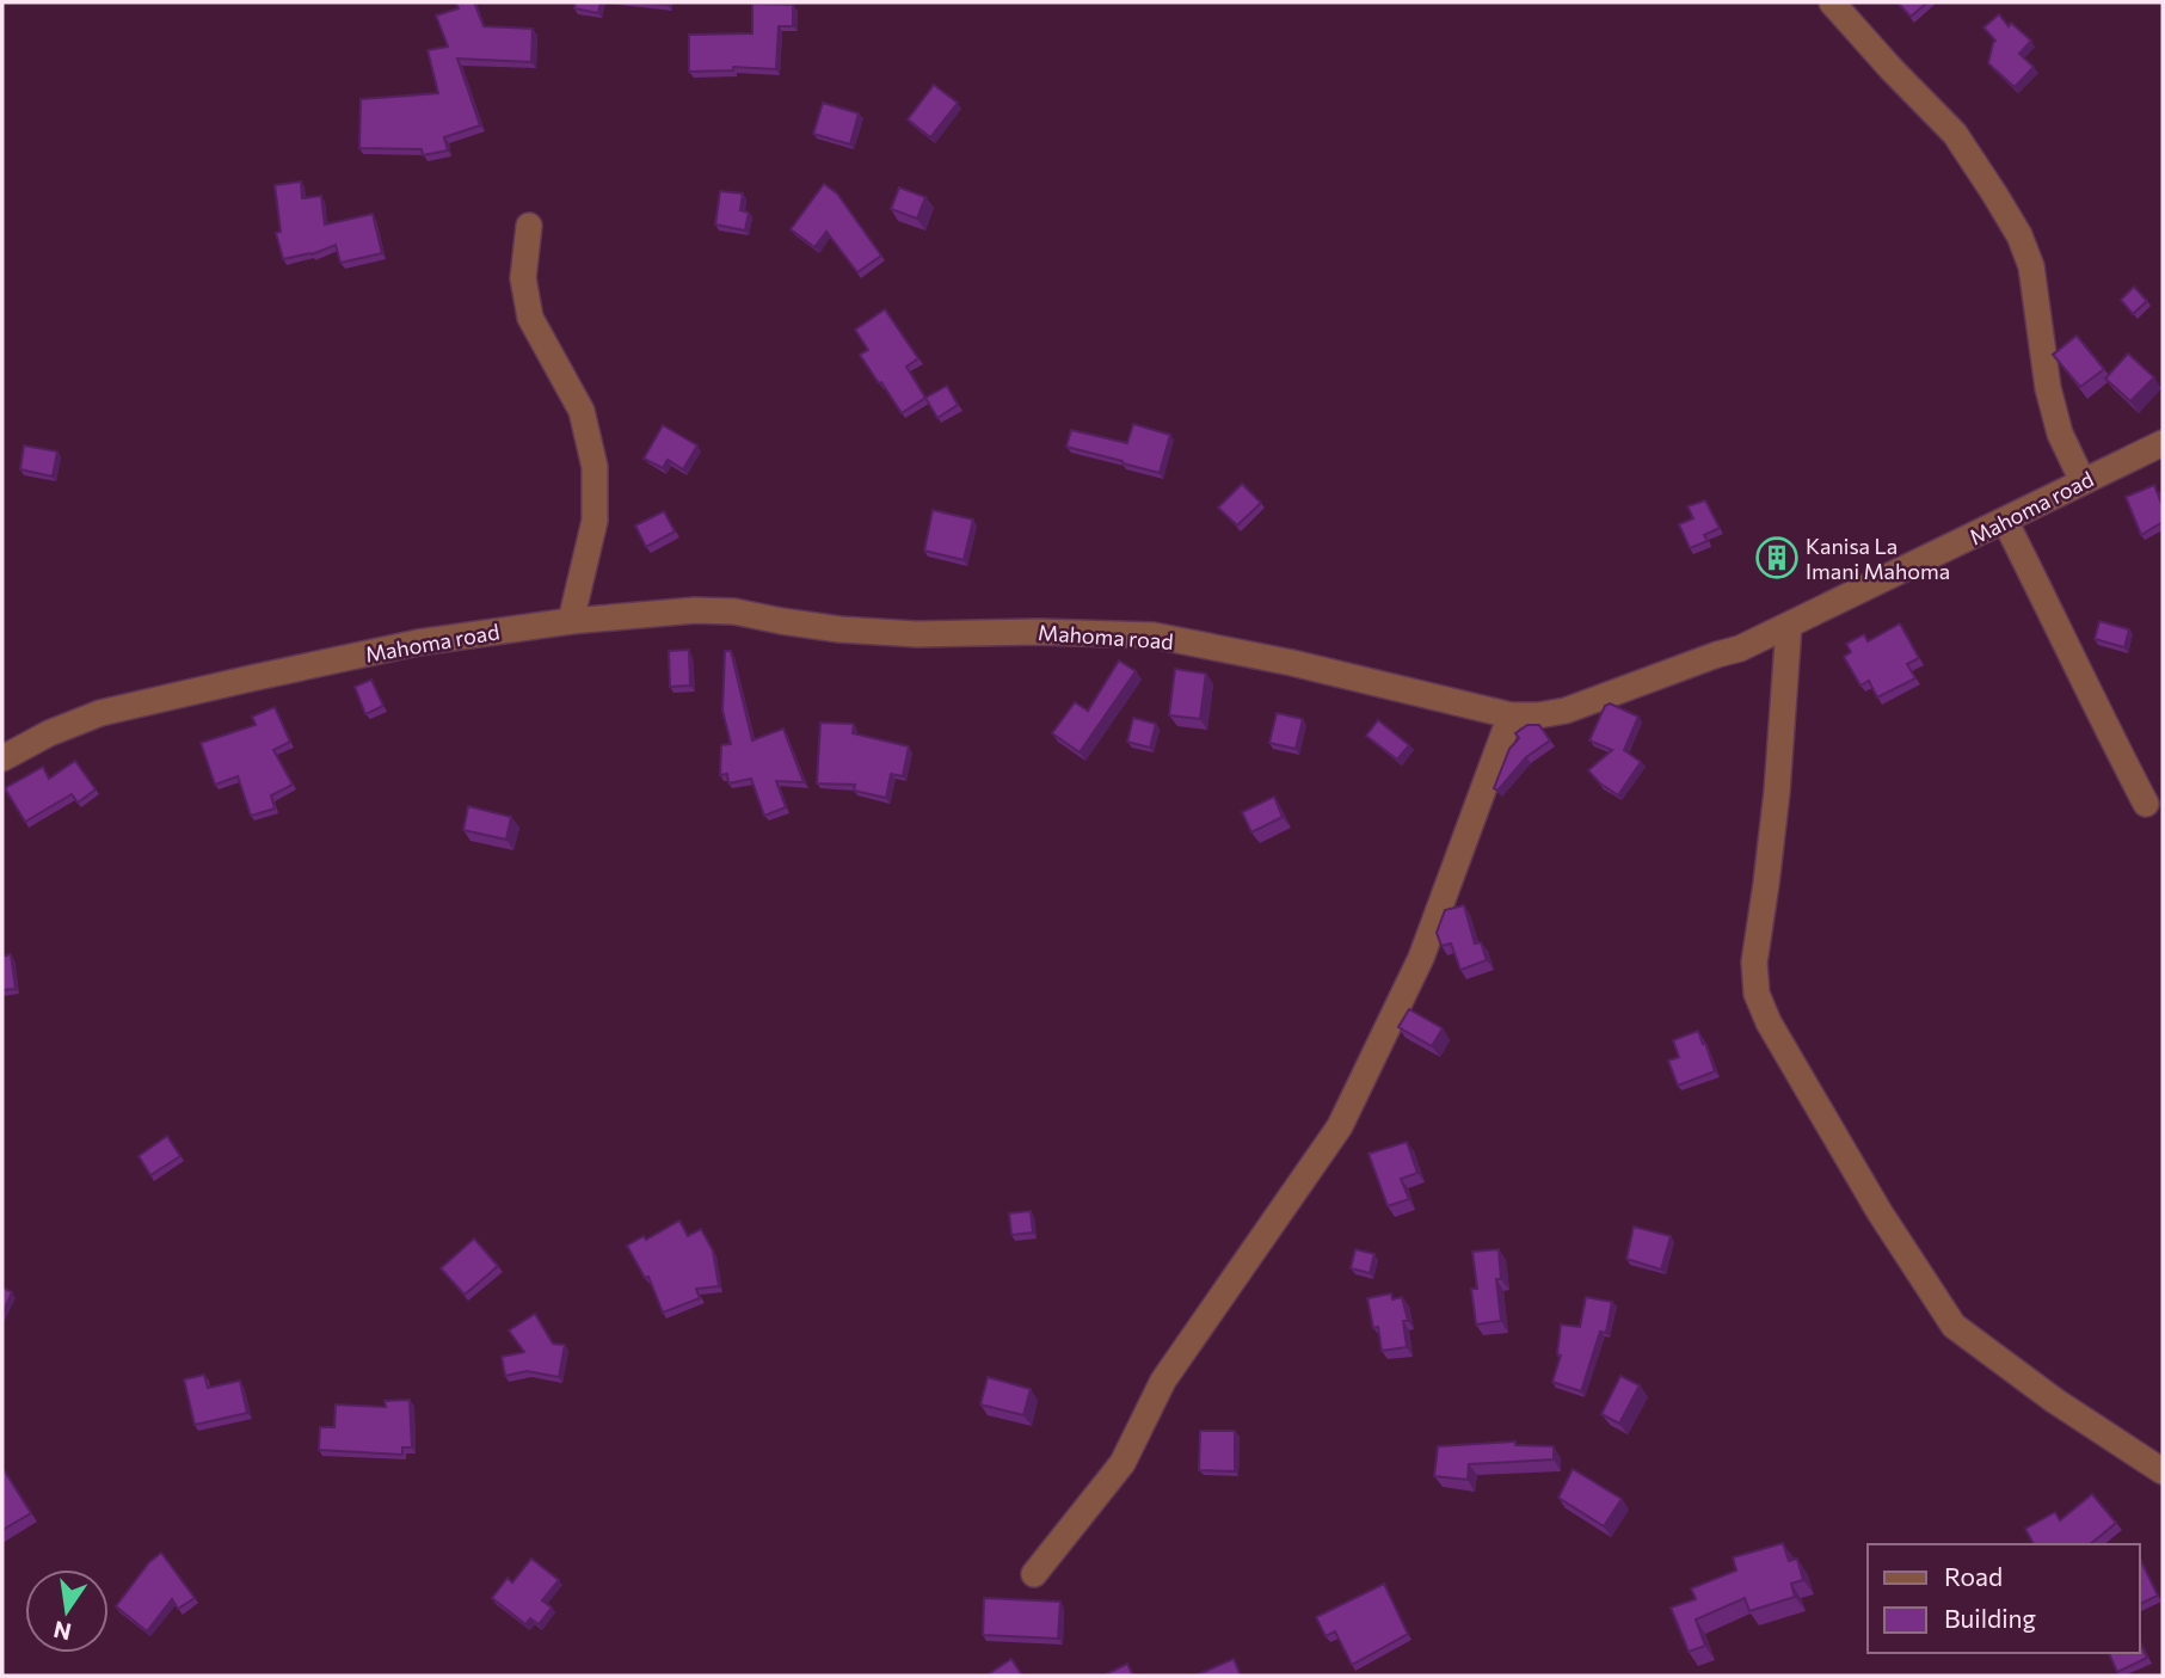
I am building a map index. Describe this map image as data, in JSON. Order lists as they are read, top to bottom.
{
  "streets": {
    "street": ["Mahoma road"]
  },
  "places": {
    "building": ["Kanisa La Imani Mahoma"]
  },
  "legend": ["Road", "Building"],
  "north": "bottom"
}
